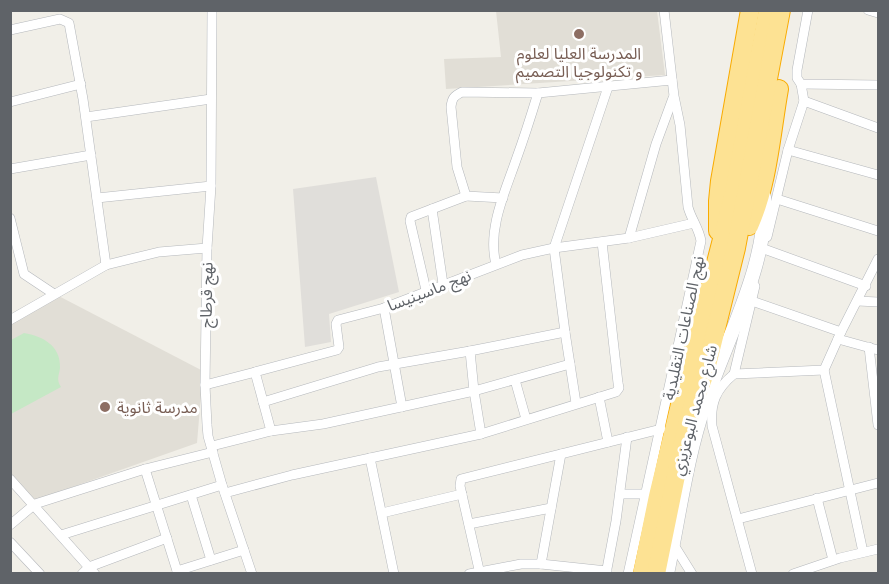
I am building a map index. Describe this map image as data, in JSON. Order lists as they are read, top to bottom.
{
  "streets": {
    "highway": ["شارع محمد البوعزيزي"],
    "street": ["نهج ماسينيسا", "نهج قرطاج", "نهج الصناعات التقليدية"]
  },
  "crossings": [
    ["نهج ماسينيسا", "نهج الصناعات التقليدية"]
  ],
  "places": ["المدرسة العليا لعلوم و تكنولوجيا التصميم", "مدرسة ثانوية"]
}
